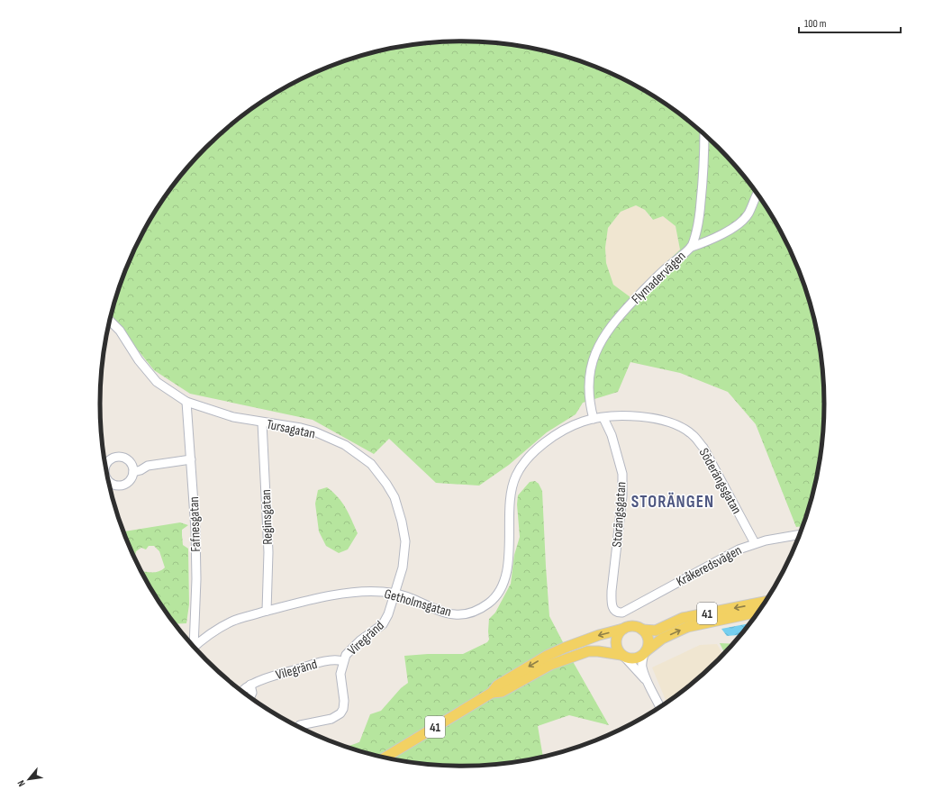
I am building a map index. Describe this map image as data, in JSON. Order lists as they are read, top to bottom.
{
  "streets": {
    "main road": ["41"],
    "street": [
      "Flymadervägen",
      "Tursagatan",
      "Söderängsgatan",
      "Storängsgatan",
      "Reginsgatan",
      "Fafnesgatan",
      "Kråkeredsvägen",
      "Getholmsgatan",
      "Viregränd",
      "Vilegränd"
    ]
  },
  "crossings": [
    ["Flymadervägen", "Söderängsgatan"],
    ["Flymadervägen", "Getholmsgatan"],
    ["Tursagatan", "Reginsgatan"],
    ["Tursagatan", "Fafnesgatan"],
    ["Tursagatan", "Getholmsgatan"],
    ["Tursagatan", "Viregränd"],
    ["Söderängsgatan", "Storängsgatan"],
    ["Söderängsgatan", "Kråkeredsvägen"],
    ["Söderängsgatan", "Getholmsgatan"],
    ["Storängsgatan", "Kråkeredsvägen"],
    ["Reginsgatan", "Getholmsgatan"],
    ["Getholmsgatan", "Viregränd"],
    ["Viregränd", "Vilegränd"]
  ],
  "districts": ["STORÄNGEN"],
  "scale_bar": "100 m",
  "north": "bottom left"
}
